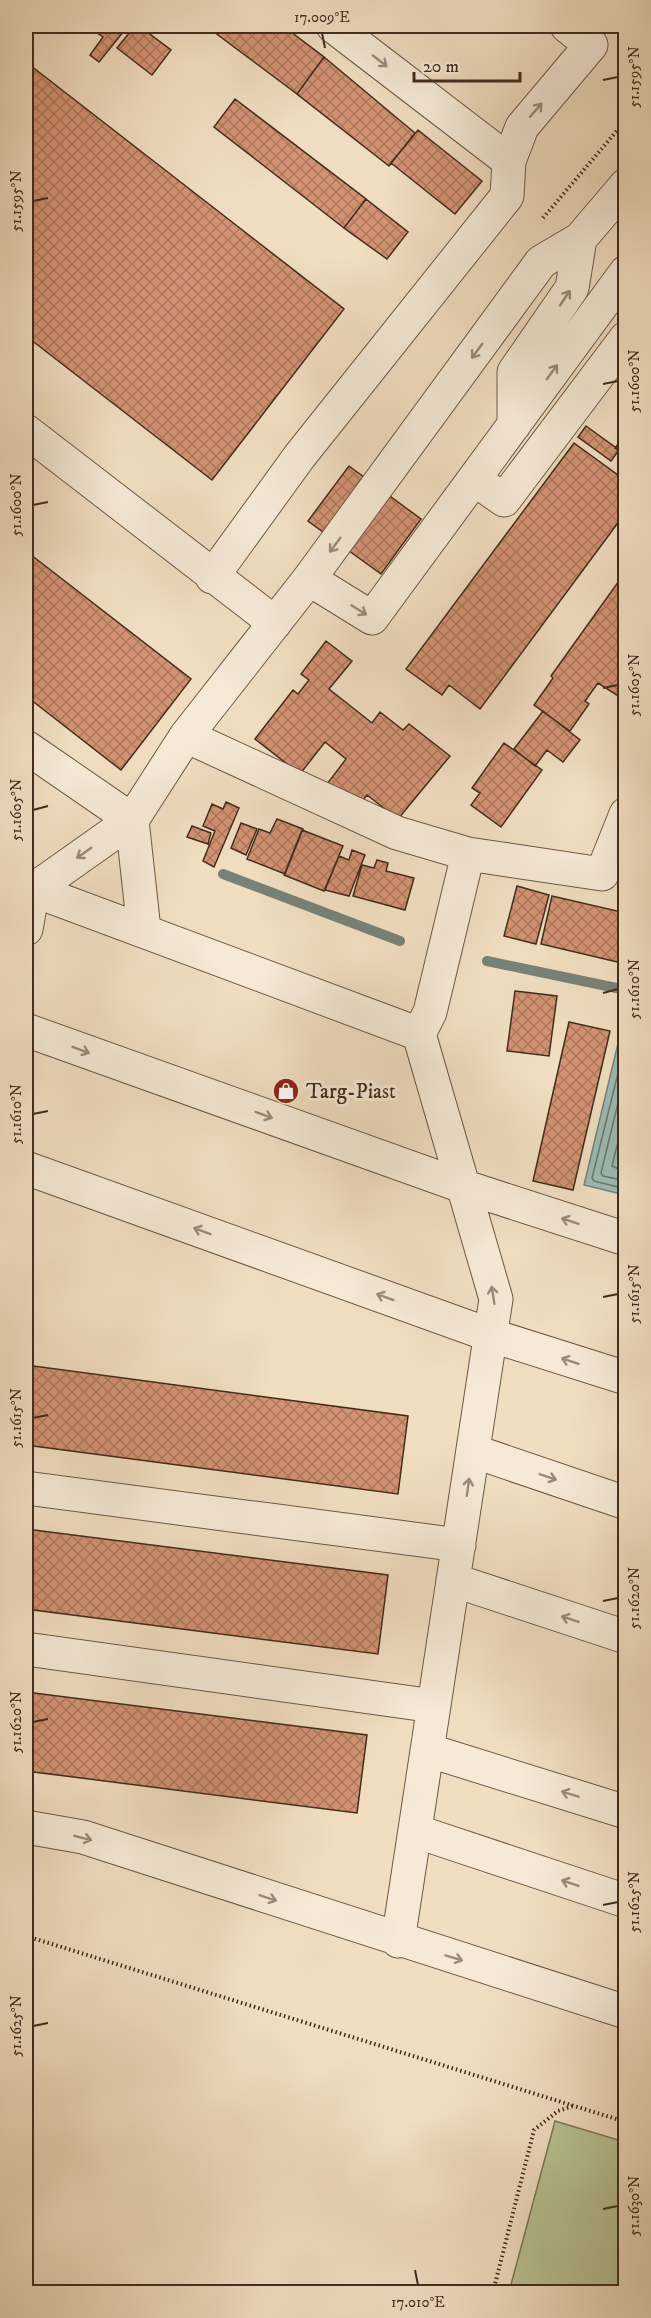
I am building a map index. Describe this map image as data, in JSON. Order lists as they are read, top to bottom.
{
  "places": {
    "shop": ["Targ-Piast"]
  },
  "scale_bar": "20 m",
  "coordinates": [
    "17.009°E",
    "51.1595°N",
    "51.1600°N",
    "51.1605°N",
    "51.1610°N",
    "51.1615°N",
    "51.1620°N",
    "51.1625°N",
    "51.1630°N",
    "17.010°E"
  ]
}
